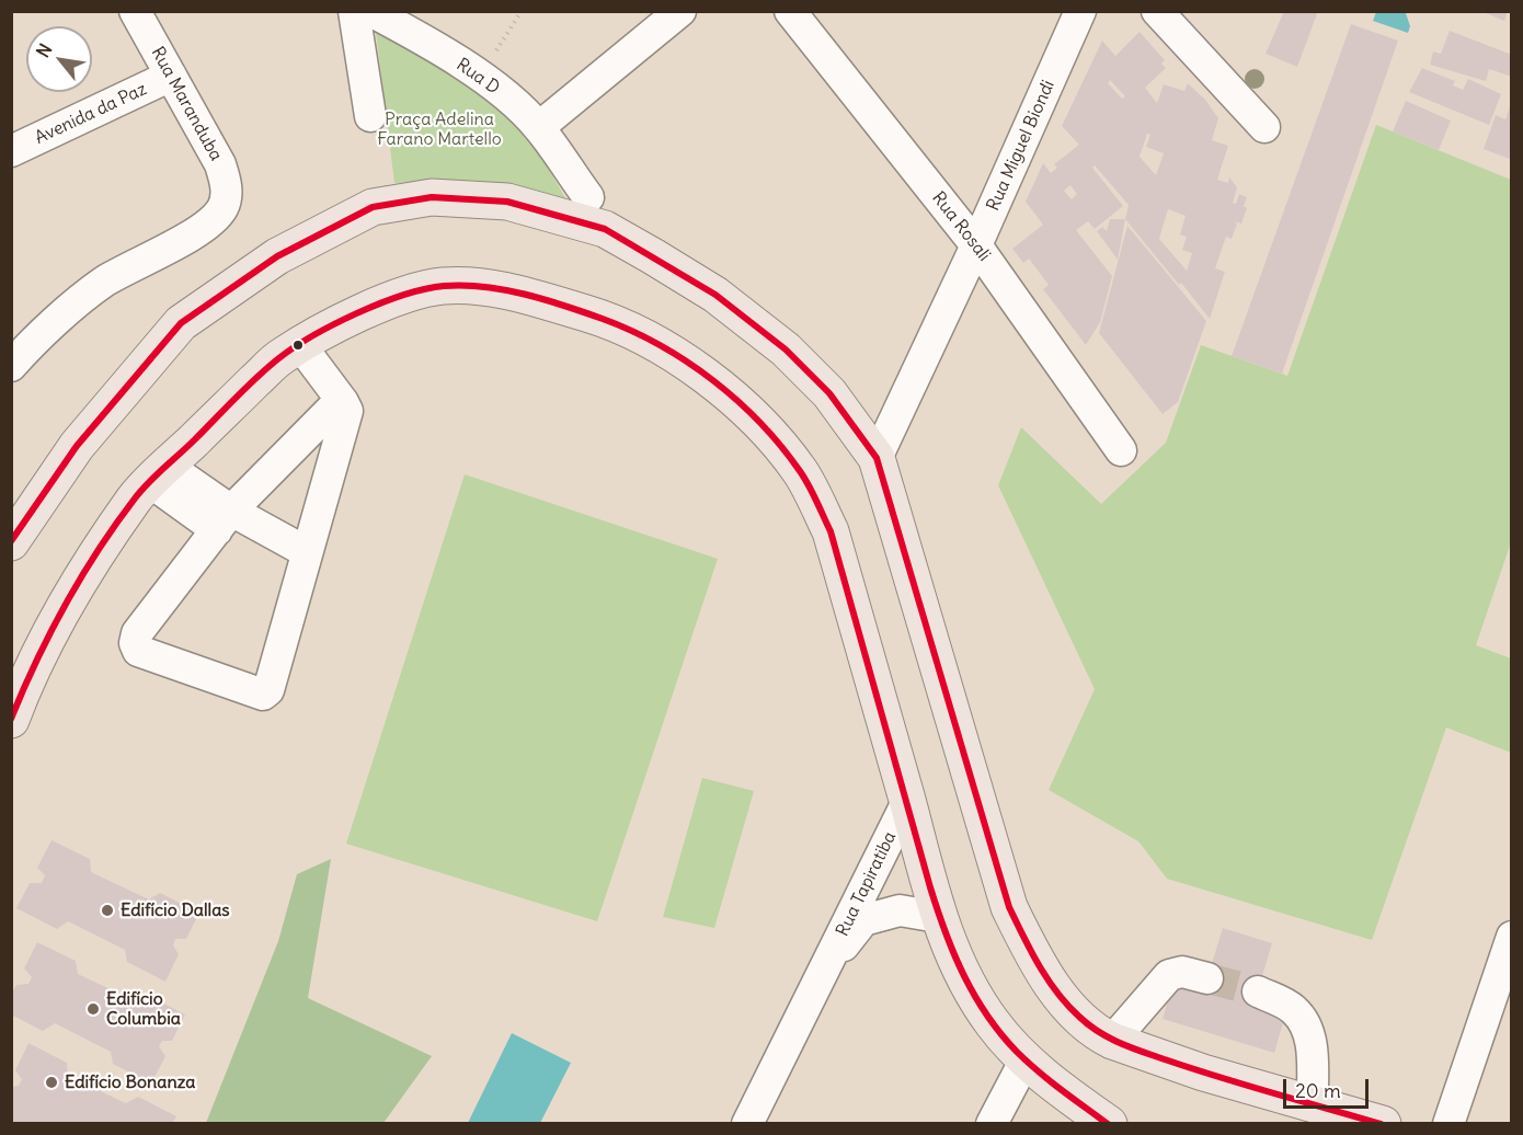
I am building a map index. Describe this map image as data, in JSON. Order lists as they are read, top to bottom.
{
  "streets": {
    "street": [
      "Rua D",
      "Rua Maranduba",
      "Avenida da Paz",
      "Rua Miguel Biondi",
      "Rua Rosali",
      "Rua Tapiratiba"
    ]
  },
  "crossings": [
    ["Rua Maranduba", "Avenida da Paz"],
    ["Rua Miguel Biondi", "Rua Rosali"]
  ],
  "parks": ["Praça Adelina Farano Martello"],
  "places": ["Edifício Dallas", "Edifício Columbia", "Edifício Bonanza"],
  "scale_bar": "20 m",
  "north": "top left"
}
